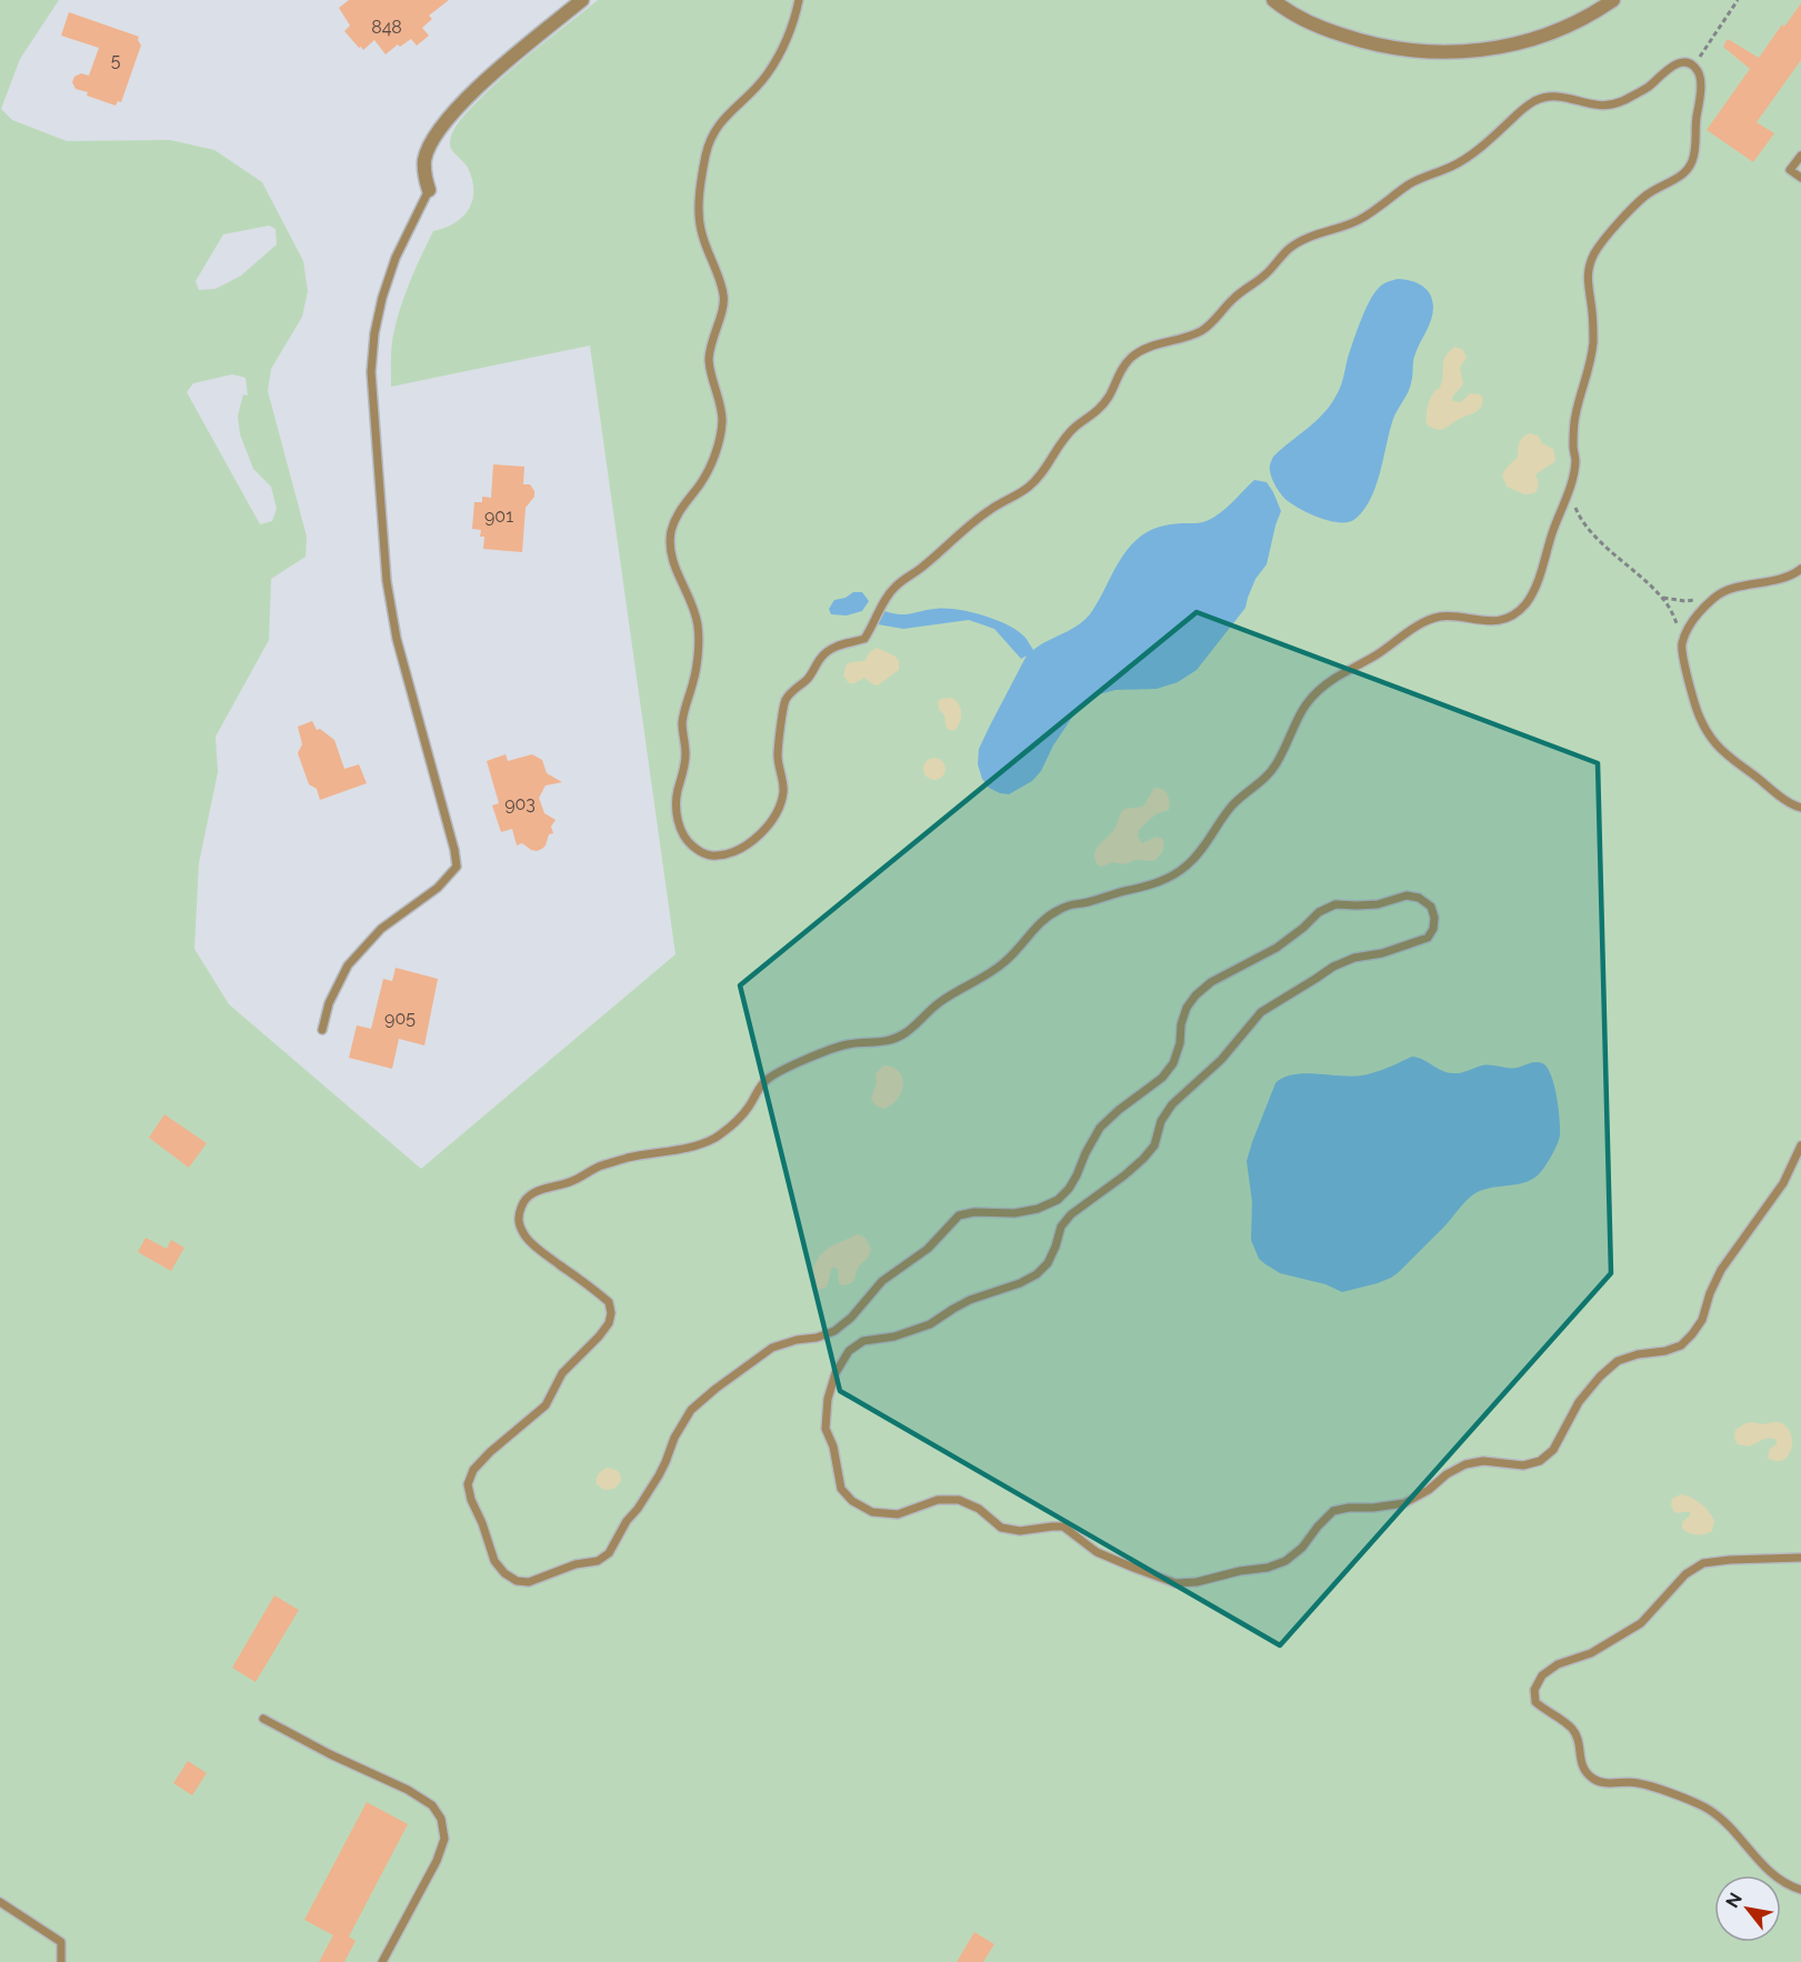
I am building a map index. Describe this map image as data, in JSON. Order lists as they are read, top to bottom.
{
  "house_numbers": [
    "848",
    "5",
    "901",
    "903",
    "905"
  ],
  "north": "top left"
}
